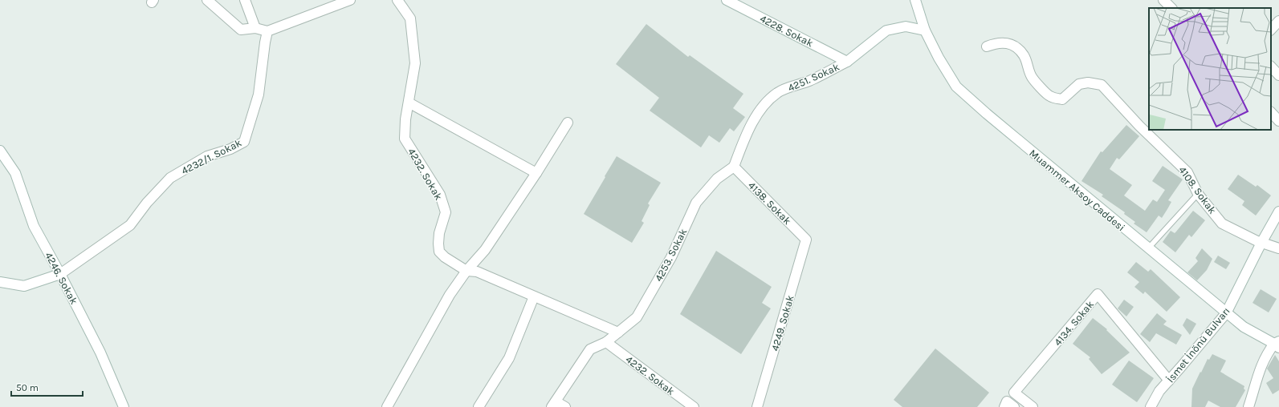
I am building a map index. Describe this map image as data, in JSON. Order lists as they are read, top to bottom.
{
  "streets": {
    "street": [
      "4228. Sokak",
      "4251. Sokak",
      "4232/1. Sokak",
      "4232. Sokak",
      "Muammer Aksoy Caddesi",
      "4108. Sokak",
      "4138. Sokak",
      "4253. Sokak",
      "4246. Sokak",
      "4249. Sokak",
      "4134. Sokak",
      "İsmet İnönü Bulvarı"
    ]
  },
  "crossings": [
    ["4228. Sokak", "4251. Sokak"],
    ["4251. Sokak", "Muammer Aksoy Caddesi"],
    ["4251. Sokak", "4138. Sokak"],
    ["4251. Sokak", "4253. Sokak"],
    ["4232/1. Sokak", "4246. Sokak"],
    ["4232. Sokak", "4253. Sokak"],
    ["Muammer Aksoy Caddesi", "İsmet İnönü Bulvarı"],
    ["4108. Sokak", "İsmet İnönü Bulvarı"],
    ["4138. Sokak", "4253. Sokak"],
    ["4138. Sokak", "4249. Sokak"],
    ["4134. Sokak", "İsmet İnönü Bulvarı"]
  ],
  "scale_bar": "50 m"
}
